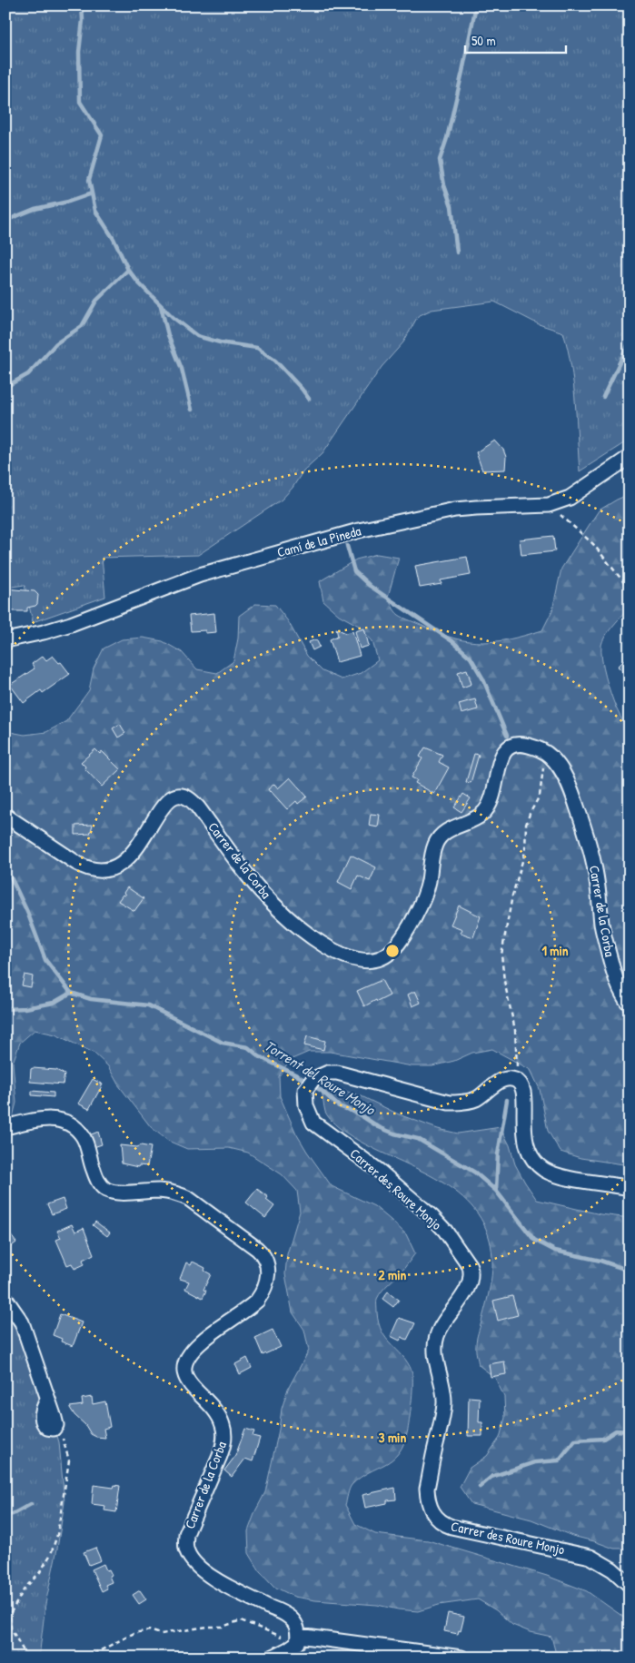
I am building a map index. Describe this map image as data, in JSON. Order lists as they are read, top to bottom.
{
  "streets": {
    "street": ["Camí de la Pineda", "Carrer de la Corba", "Carrer des Roure Monjo"]
  },
  "water": ["Torrent del Roure Monjo"],
  "scale_bar": "50 m",
  "rings": ["1 min", "2 min", "3 min"]
}
